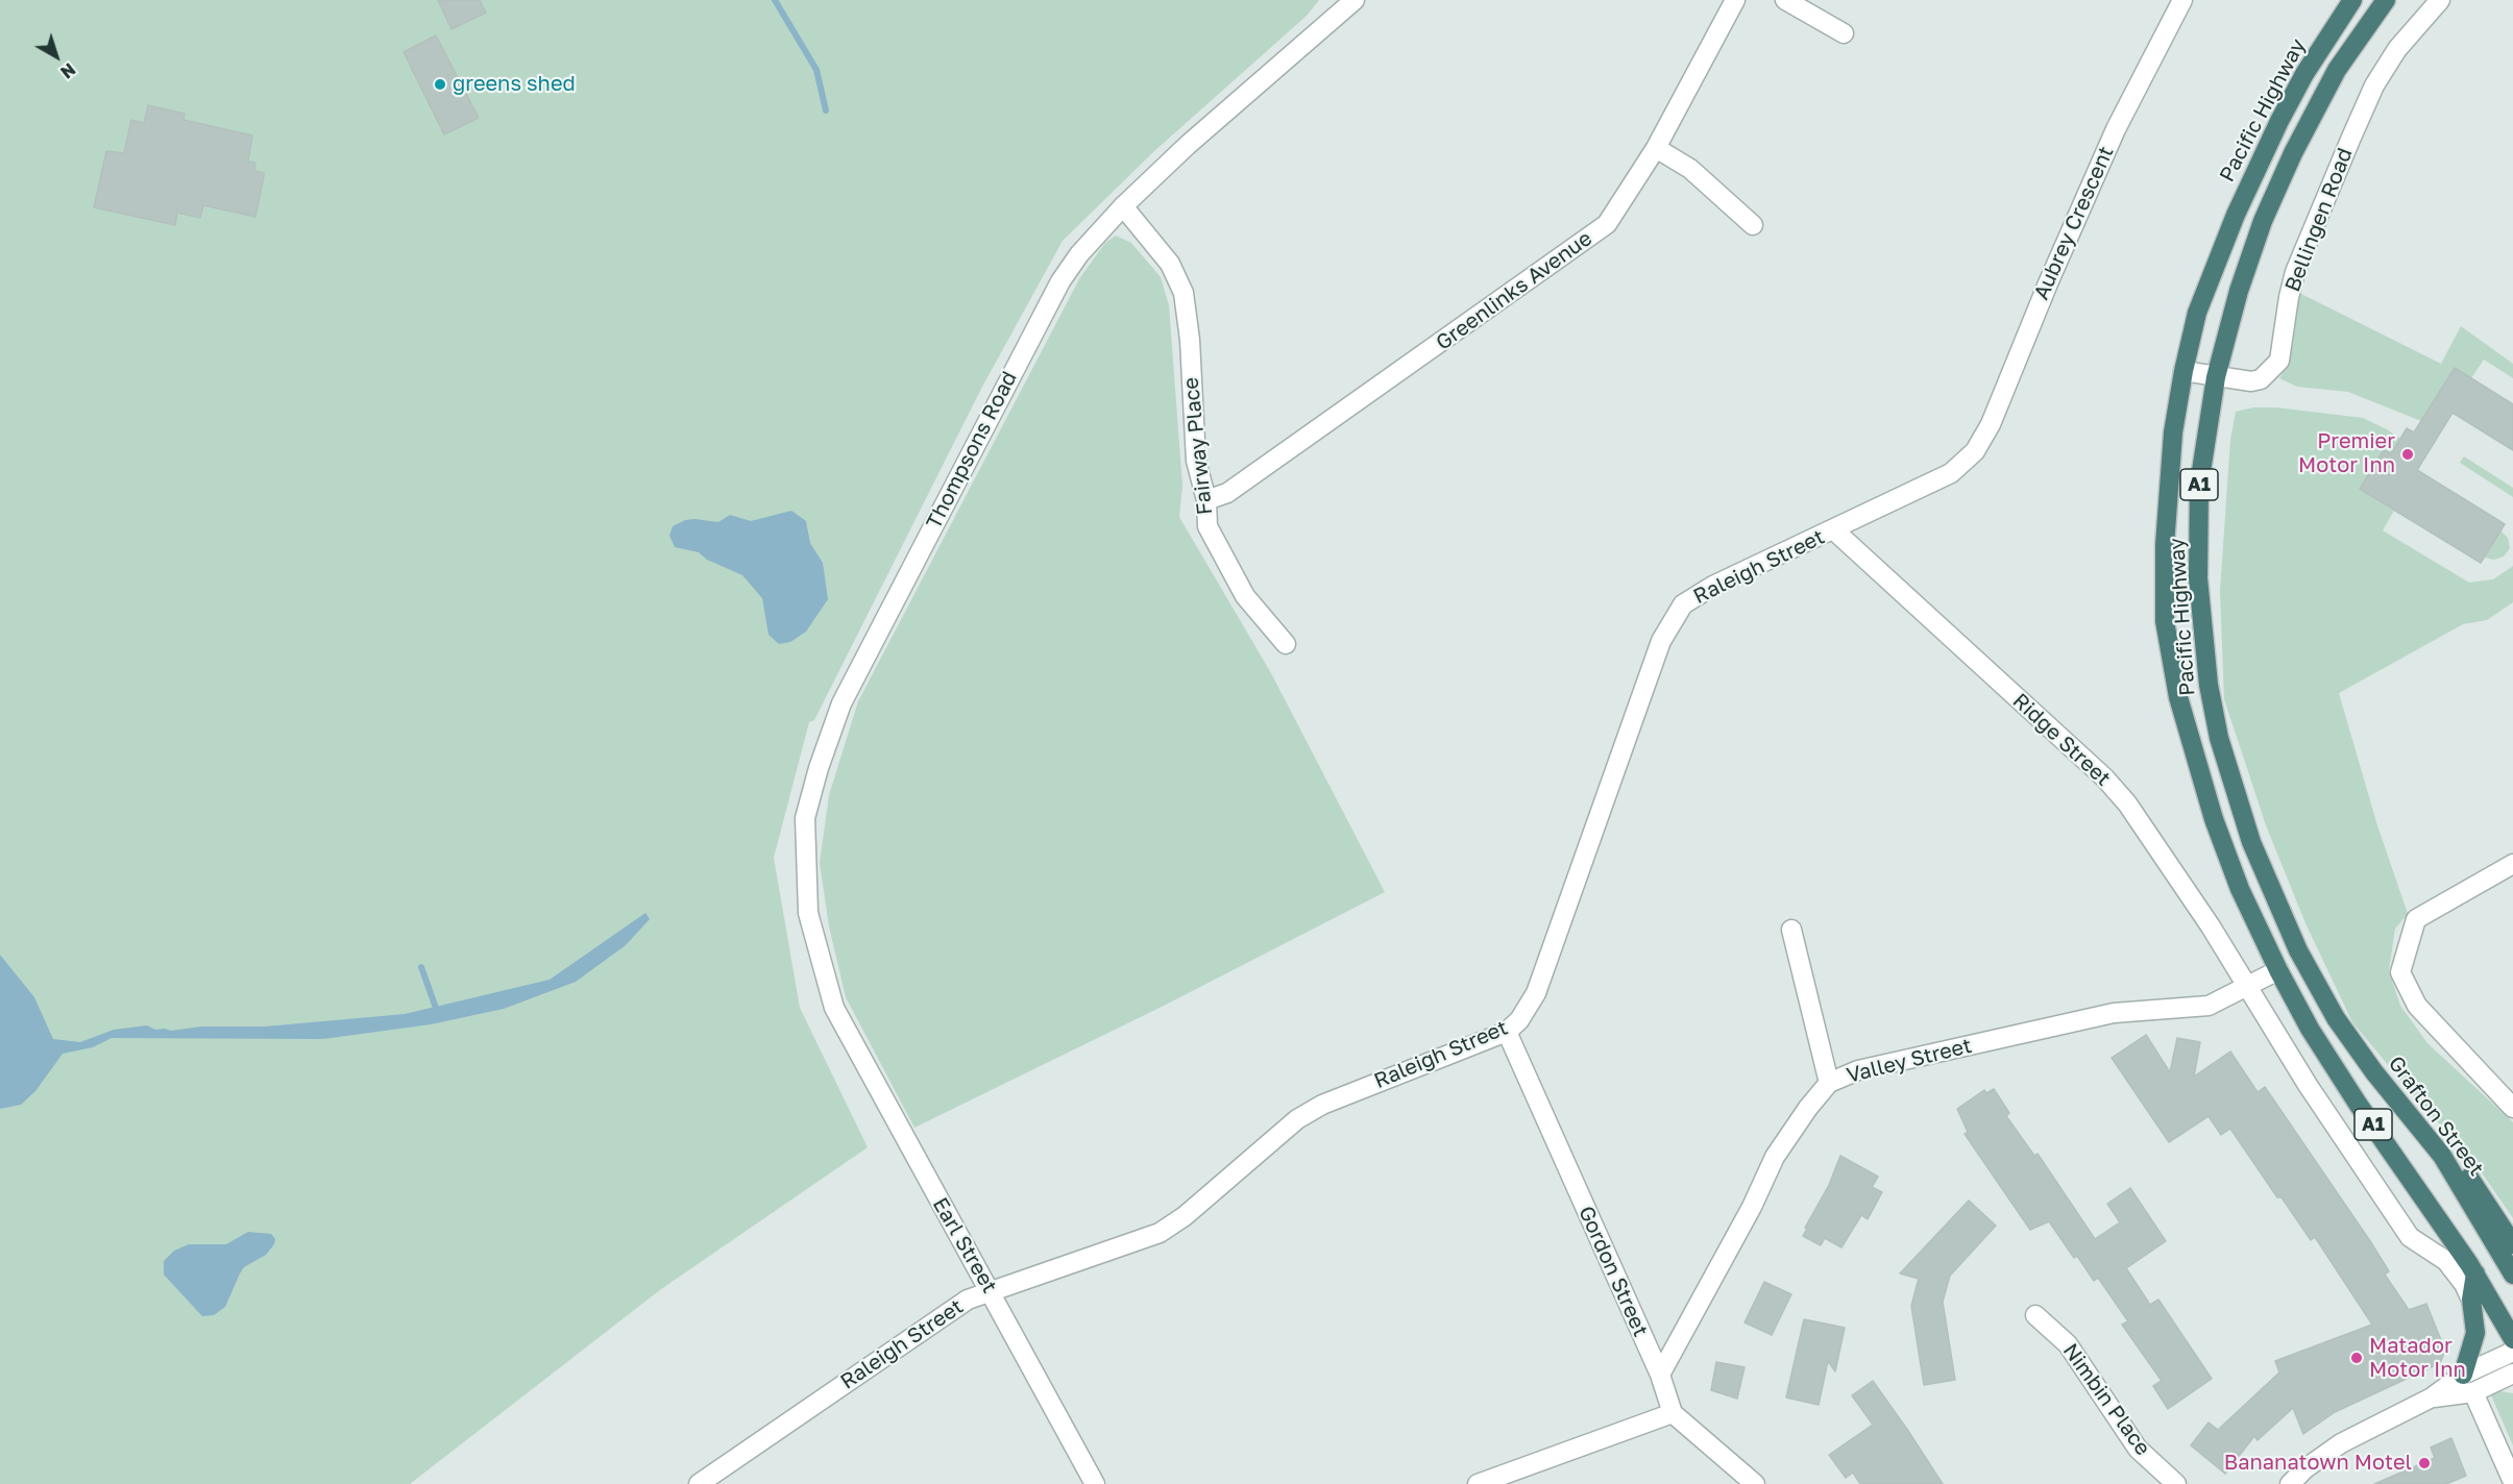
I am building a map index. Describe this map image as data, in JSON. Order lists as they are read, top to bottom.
{
  "streets": {
    "highway": ["Pacific Highway", "A1", "Grafton Street"],
    "street": [
      "Bellingen Road",
      "Aubrey Crescent",
      "Greenlinks Avenue",
      "Fairway Place",
      "Thompsons Road",
      "Raleigh Street",
      "Ridge Street",
      "Valley Street",
      "Earl Street",
      "Gordon Street",
      "Nimbin Place"
    ]
  },
  "crossings": [
    ["Pacific Highway", "Bellingen Road"],
    ["Pacific Highway", "A1"],
    ["Pacific Highway", "Valley Street"],
    ["Pacific Highway", "Grafton Street"],
    ["Aubrey Crescent", "Raleigh Street"],
    ["Greenlinks Avenue", "Fairway Place"],
    ["Fairway Place", "Thompsons Road"],
    ["Thompsons Road", "Earl Street"],
    ["A1", "Valley Street"],
    ["Raleigh Street", "Ridge Street"],
    ["Raleigh Street", "Earl Street"],
    ["Raleigh Street", "Gordon Street"],
    ["Ridge Street", "Valley Street"],
    ["Valley Street", "Gordon Street"]
  ],
  "places": [
    "greens shed",
    "Premier Motor Inn",
    "Matador Motor Inn",
    "Bananatown Motel"
  ],
  "north": "bottom right"
}
